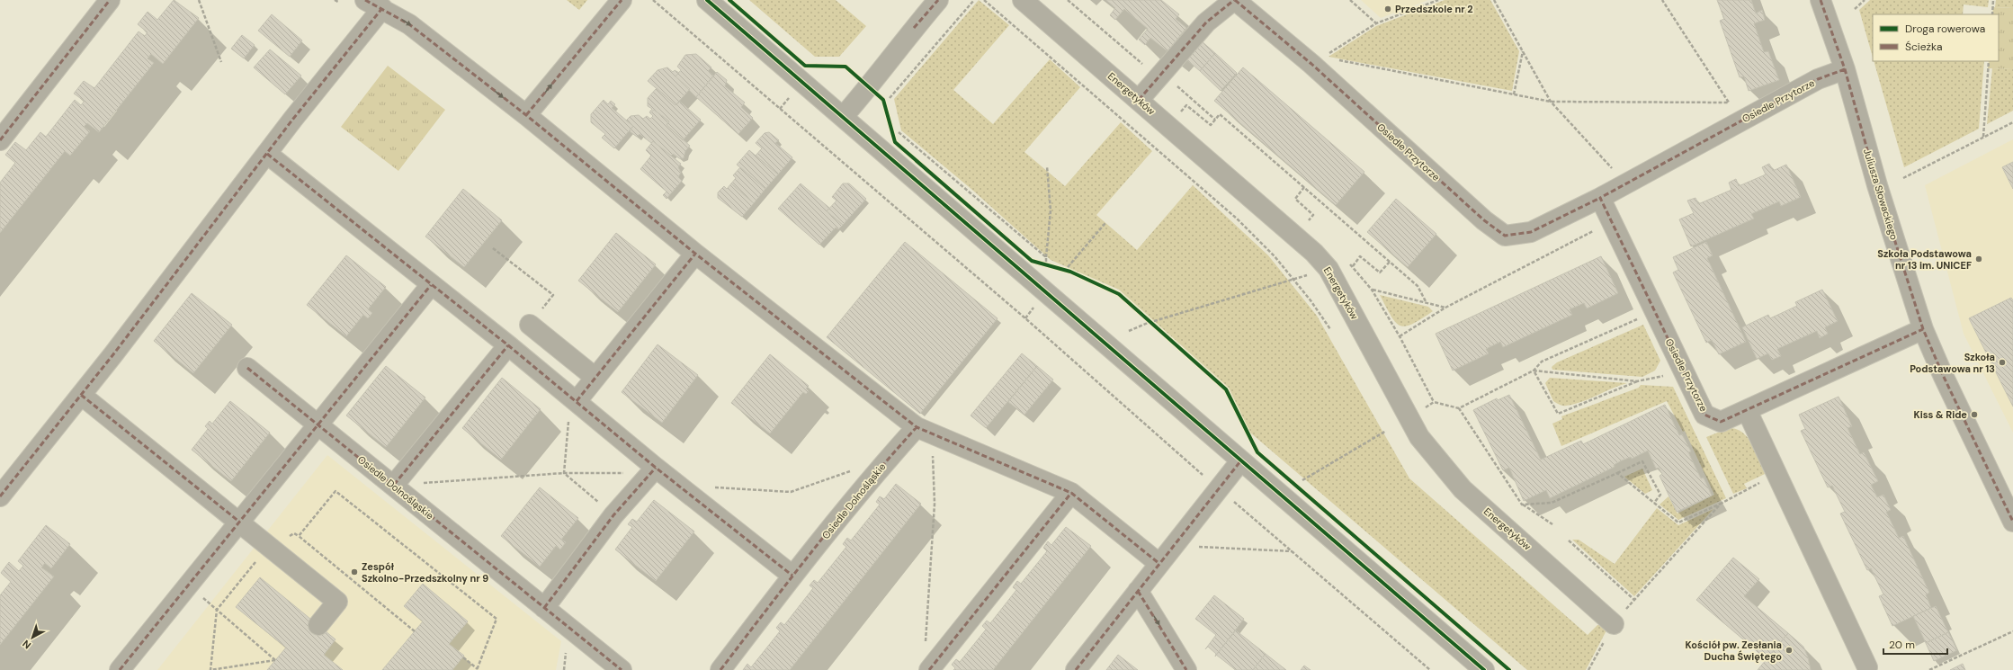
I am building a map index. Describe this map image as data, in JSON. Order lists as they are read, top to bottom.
{
  "streets": {
    "street": [
      "Energetyków",
      "Osiedle Przytorze",
      "Juliusza Słowackiego",
      "Osiedle Dolnośląskie"
    ]
  },
  "crossings": [
    ["Energetyków", "Osiedle Przytorze"],
    ["Osiedle Przytorze", "Juliusza Słowackiego"]
  ],
  "places": [
    "Przedszkole nr 2",
    "Szkoła Podstawowa nr 13 im. UNICEF",
    "Szkoła Podstawowa nr 13",
    "Kiss & Ride",
    "Zespół Szkolno-Przedszkolny nr 9",
    "Kościół pw. Zesłania Ducha Świętego"
  ],
  "legend": ["Droga rowerowa", "Ścieżka"],
  "scale_bar": "20 m",
  "north": "bottom left"
}
